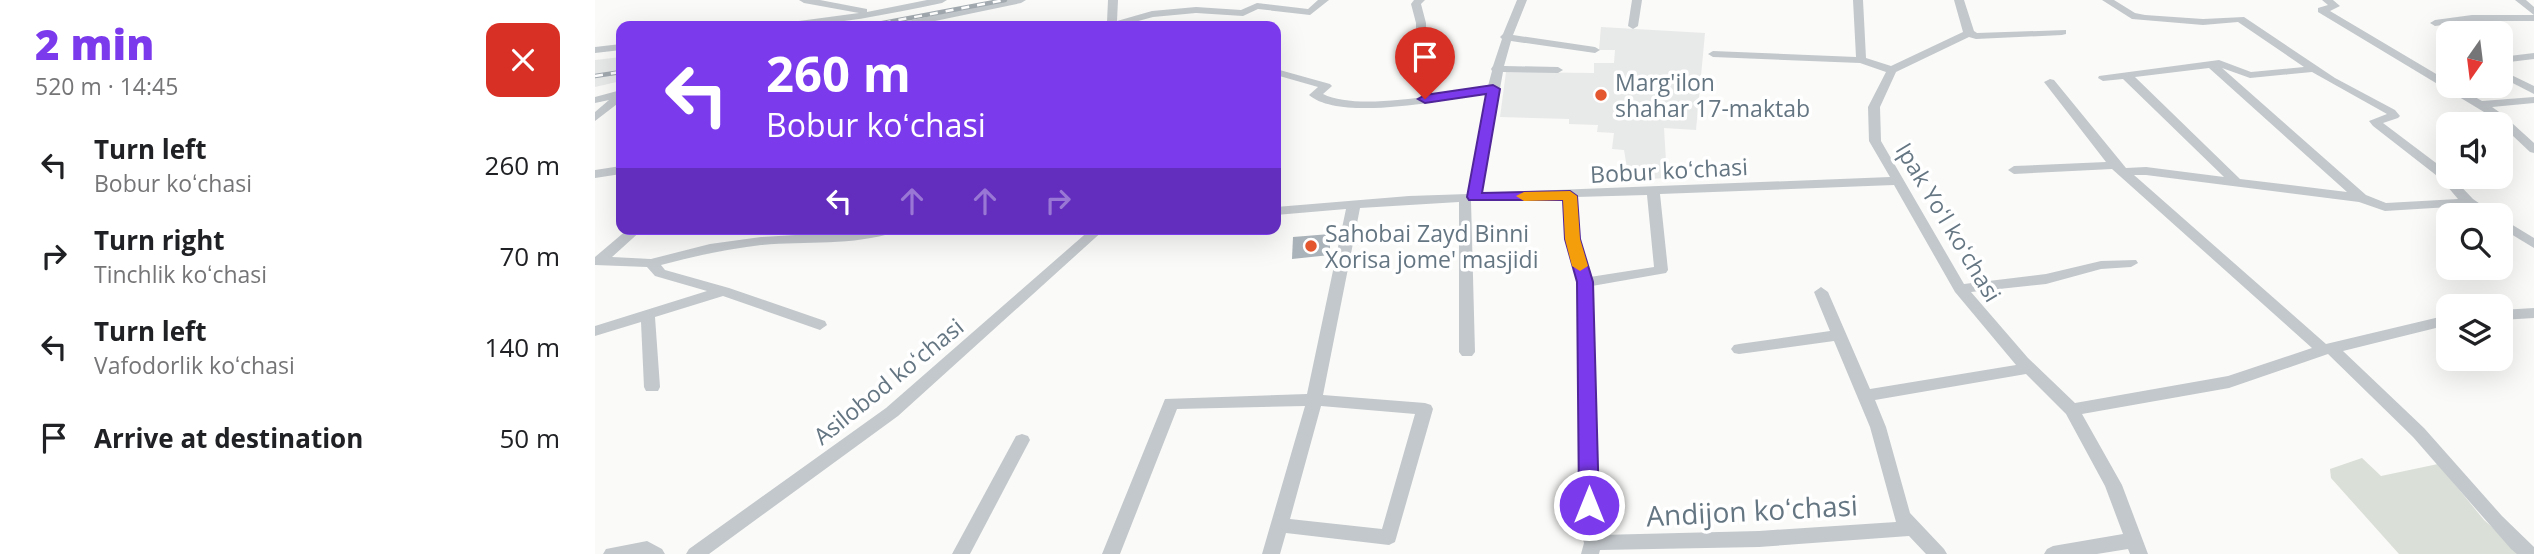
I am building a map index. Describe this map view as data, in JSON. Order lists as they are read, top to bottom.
{
  "streets": {
    "street": [
      "Bobur koʻchasi",
      "Ipak Yoʻl koʻchasi",
      "Asilobod koʻchasi",
      "Andijon koʻchasi"
    ]
  },
  "crossings": [
    ["Bobur koʻchasi", "Ipak Yoʻl koʻchasi"]
  ],
  "places": ["Marg'ilon shahar 17-maktab", "Sahobai Zayd Binni Xorisa jome' masjidi"],
  "north": "bottom",
  "page": {
    "heading": ["2 min", "520 m · 14:45"],
    "turn": ["260 m", "Bobur koʻchasi"],
    "list": [
      {
        "name": "Turn left",
        "note": "Bobur koʻchasi",
        "value": "260 m"
      },
      {
        "name": "Turn right",
        "note": "Tinchlik koʻchasi",
        "value": "70 m"
      },
      {
        "name": "Turn left",
        "note": "Vafodorlik koʻchasi",
        "value": "140 m"
      },
      {
        "name": "Arrive at destination",
        "value": "50 m"
      }
    ]
  }
}
